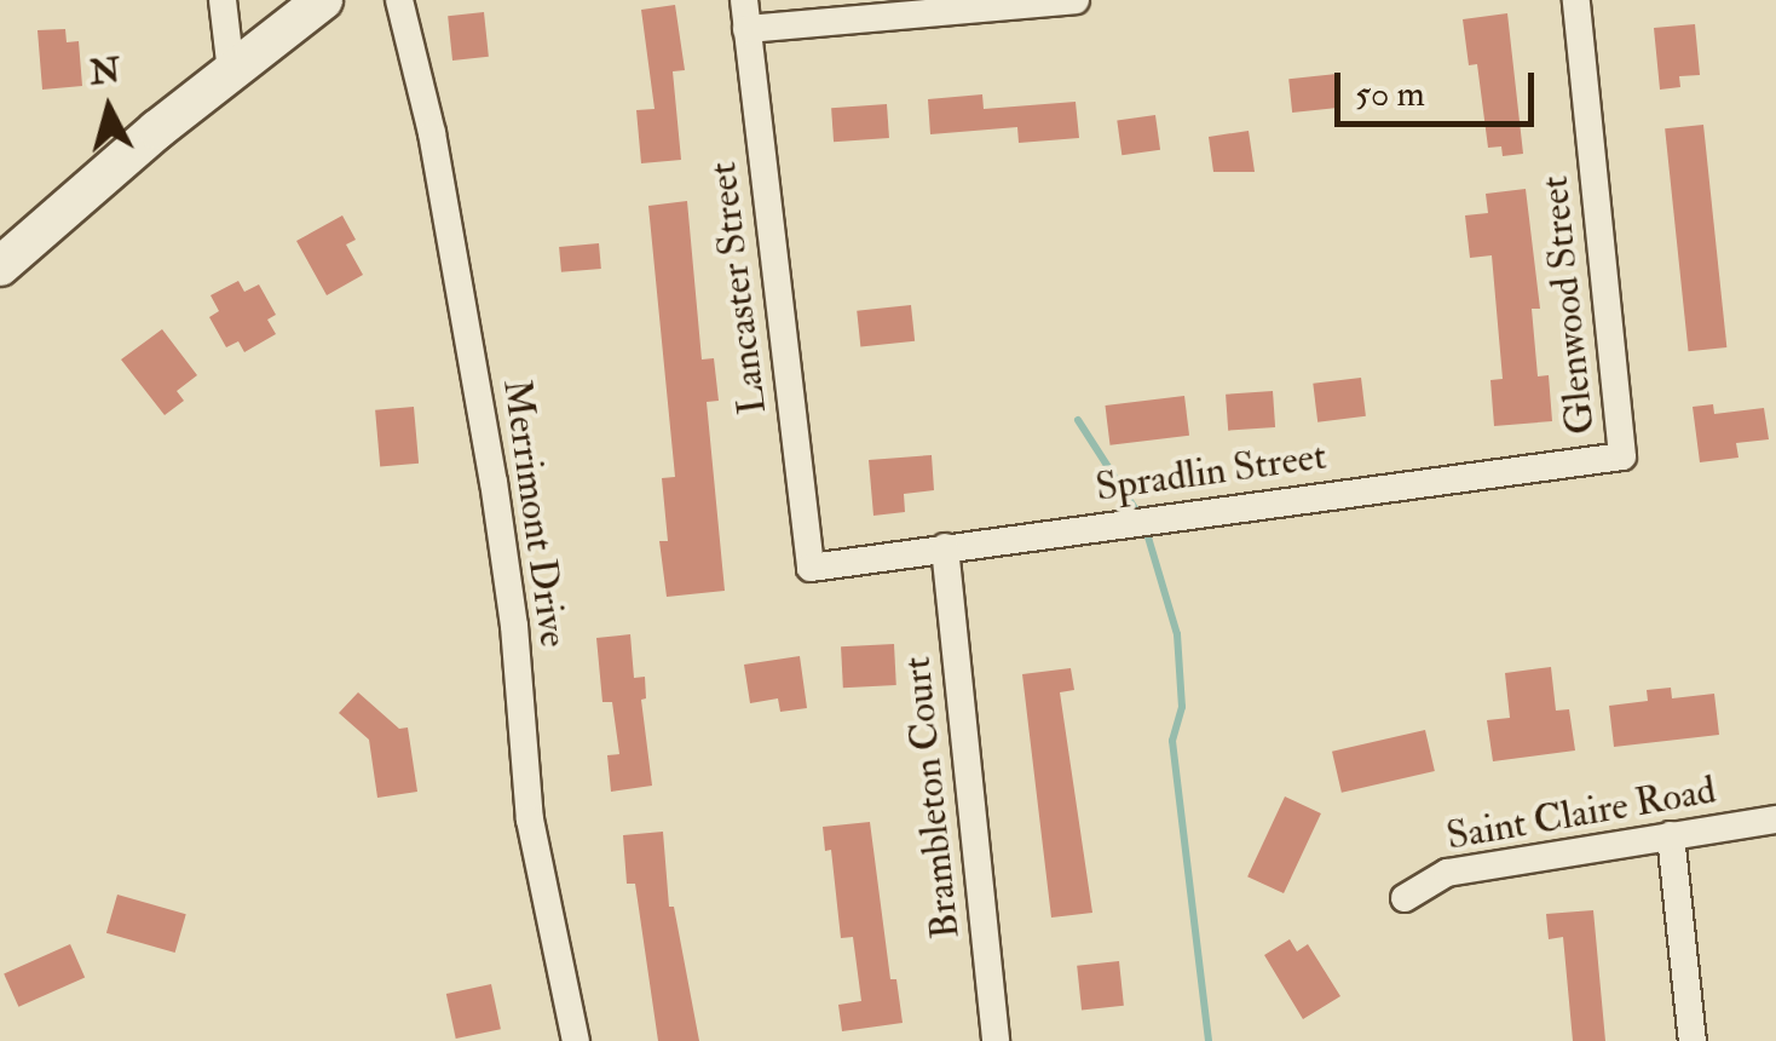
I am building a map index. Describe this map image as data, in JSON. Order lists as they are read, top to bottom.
{
  "streets": {
    "street": [
      "Lancaster Street",
      "Glenwood Street",
      "Spradlin Street",
      "Merrimont Drive",
      "Brambleton Court",
      "Saint Claire Road"
    ]
  },
  "crossings": [
    ["Lancaster Street", "Spradlin Street"],
    ["Glenwood Street", "Spradlin Street"],
    ["Spradlin Street", "Brambleton Court"]
  ],
  "scale_bar": "50 m",
  "north": "top"
}
